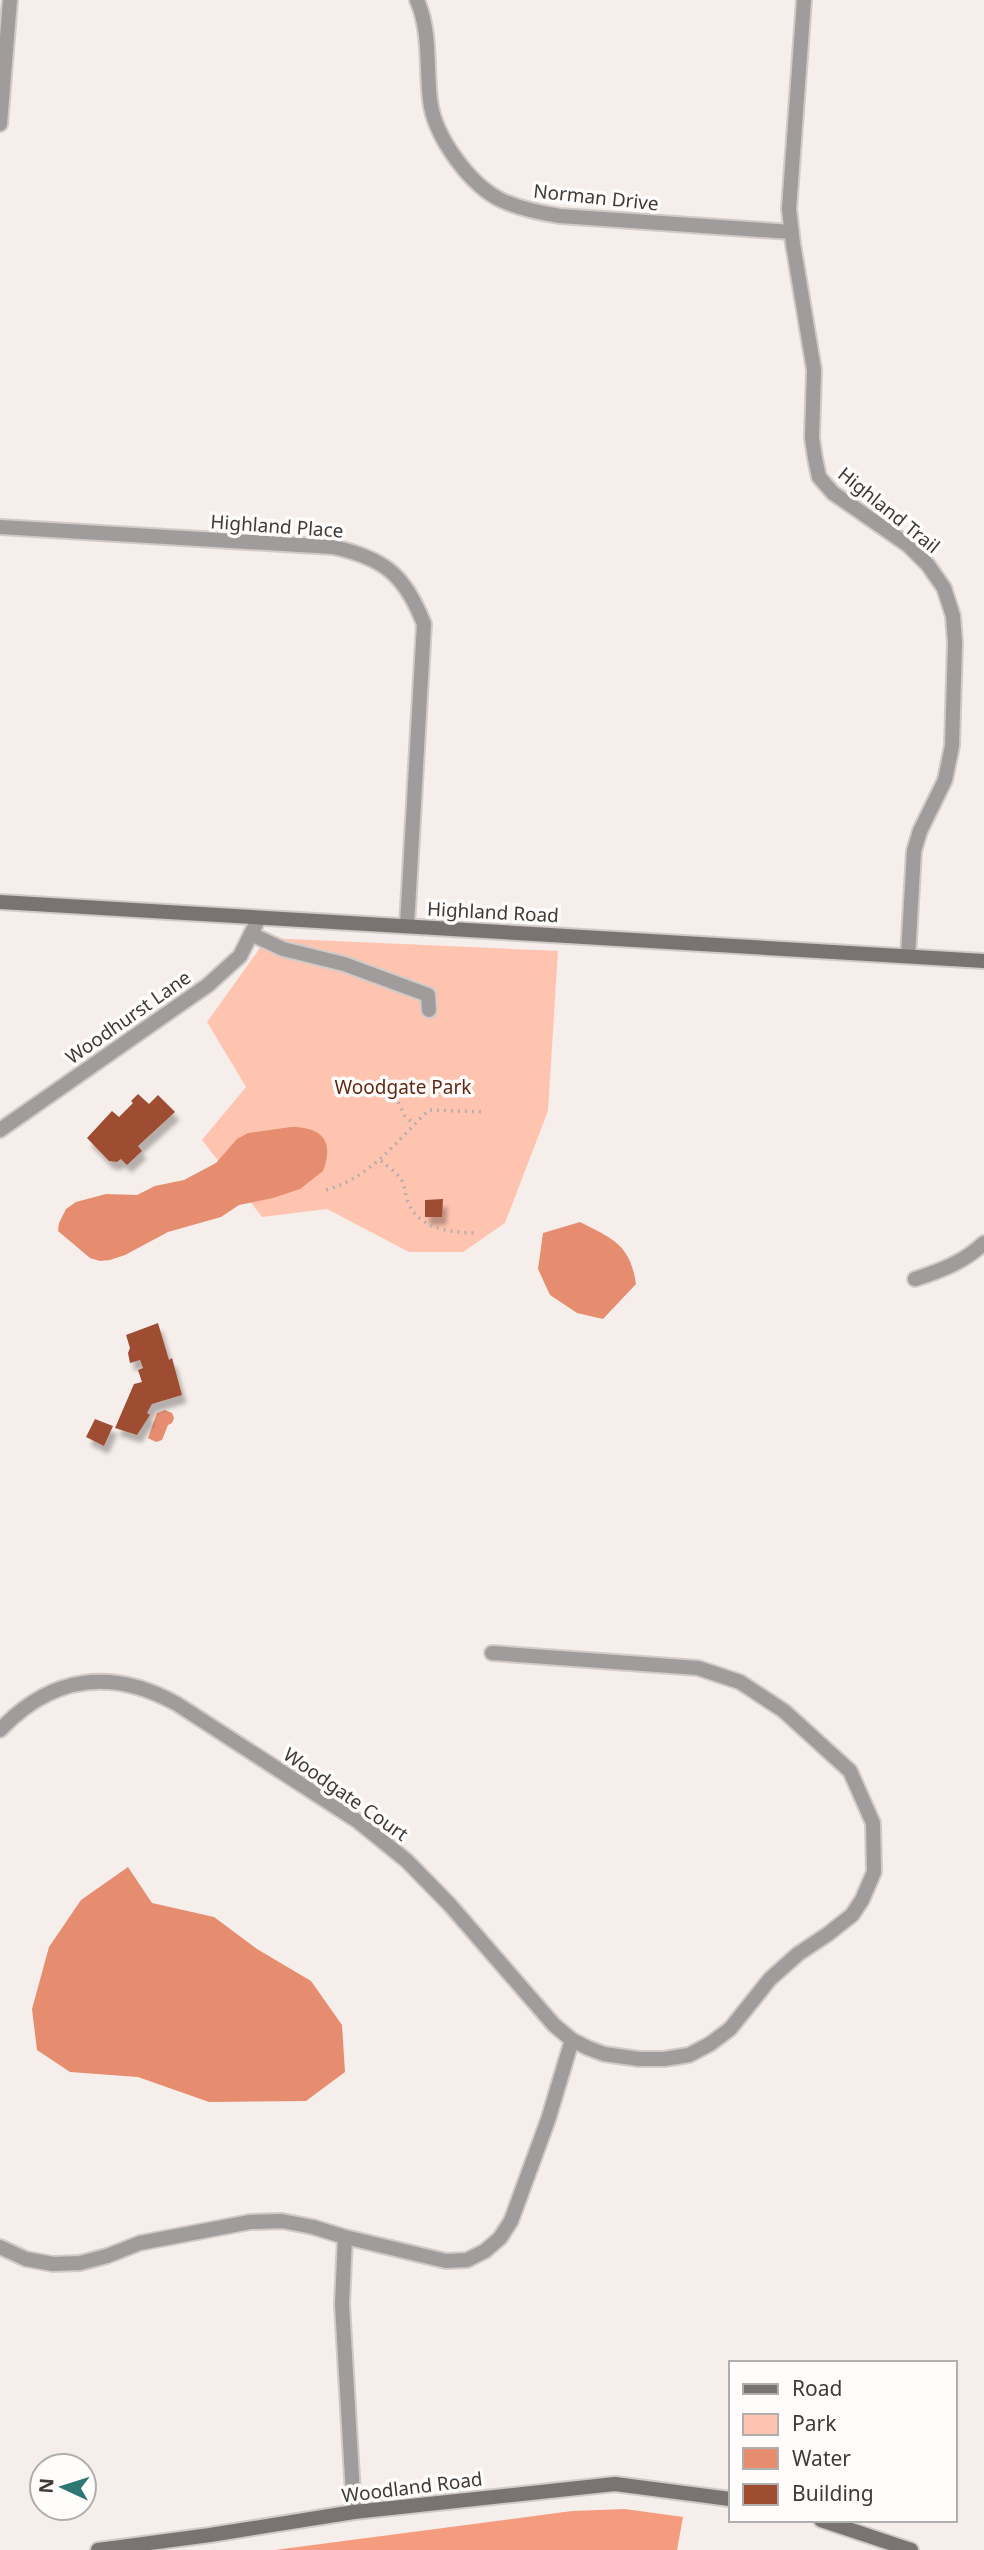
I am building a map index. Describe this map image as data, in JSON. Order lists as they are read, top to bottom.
{
  "streets": {
    "street": [
      "Norman Drive",
      "Highland Trail",
      "Highland Place",
      "Highland Road",
      "Woodhurst Lane",
      "Woodgate Court",
      "Woodland Road"
    ]
  },
  "crossings": [
    ["Norman Drive", "Highland Trail"],
    ["Highland Trail", "Highland Road"],
    ["Highland Place", "Highland Road"],
    ["Highland Road", "Woodhurst Lane"]
  ],
  "parks": ["Woodgate Park"],
  "legend": [
    "Road",
    "Park",
    "Water",
    "Building"
  ],
  "north": "left"
}
